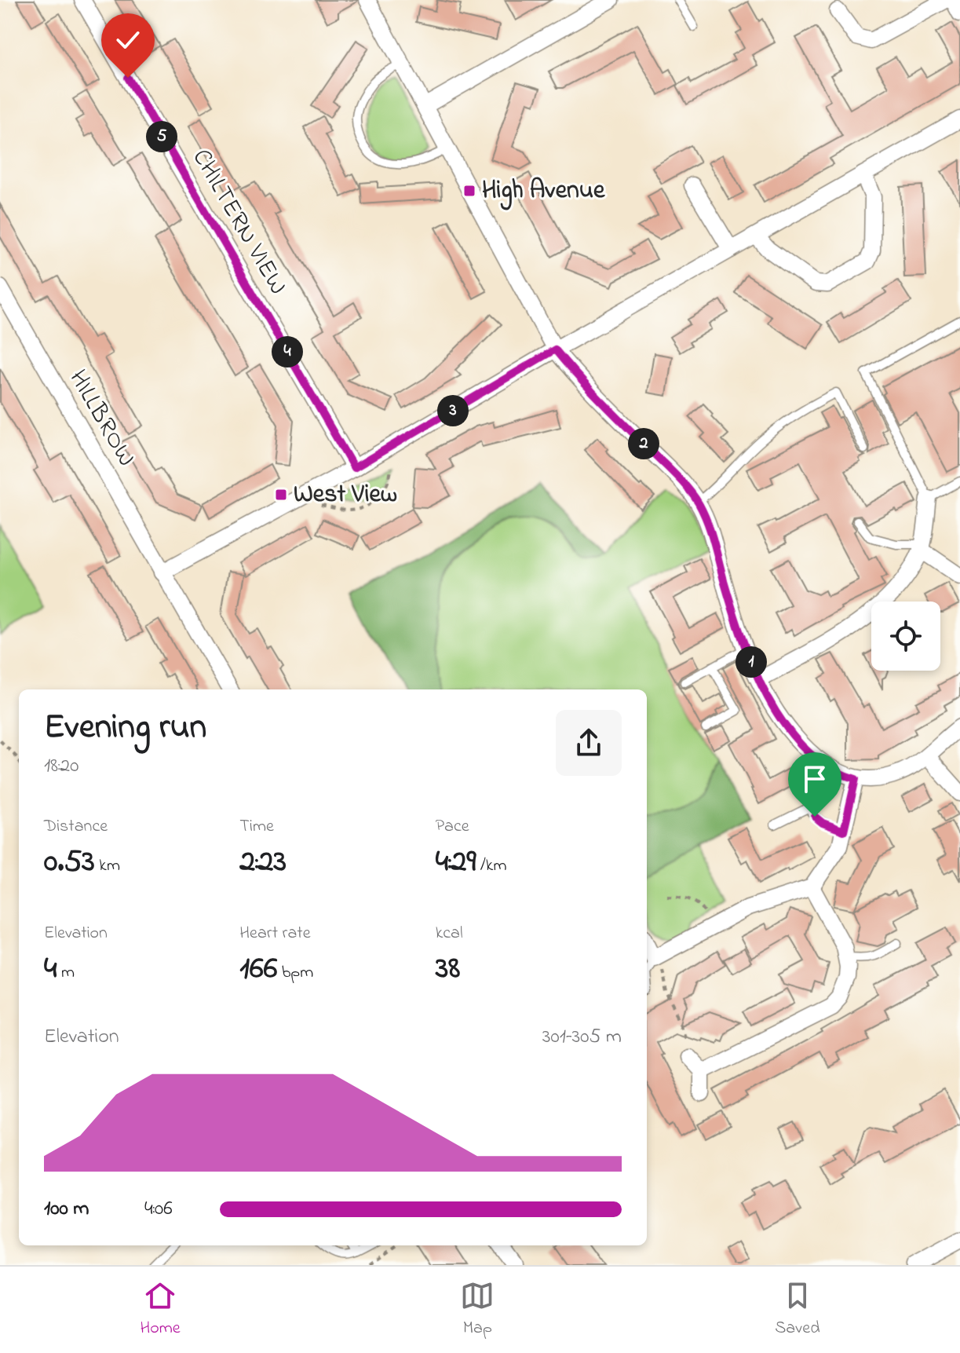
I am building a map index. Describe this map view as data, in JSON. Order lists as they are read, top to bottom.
{
  "streets": {
    "street": ["CHILTERN VIEW", "HILLBROW"]
  },
  "places": {
    "transit": ["High Avenue", "West View"]
  },
  "page": {
    "pins": [
      "5",
      "4",
      "3",
      "2",
      "1"
    ],
    "heading": ["Evening run", "18:20"],
    "stats": [
      ["Distance", "0.53 km"],
      ["Time", "2:23"],
      ["Pace", "4:29 /km"],
      ["Elevation", "4 m"],
      ["Heart rate", "166 bpm"],
      ["kcal", "38"]
    ],
    "chart": ["Elevation", "301–305 m"],
    "list": [
      {
        "name": "100 m",
        "note": "4:06"
      }
    ],
    "tabs": ["Home", "Map", "Saved"]
  }
}
